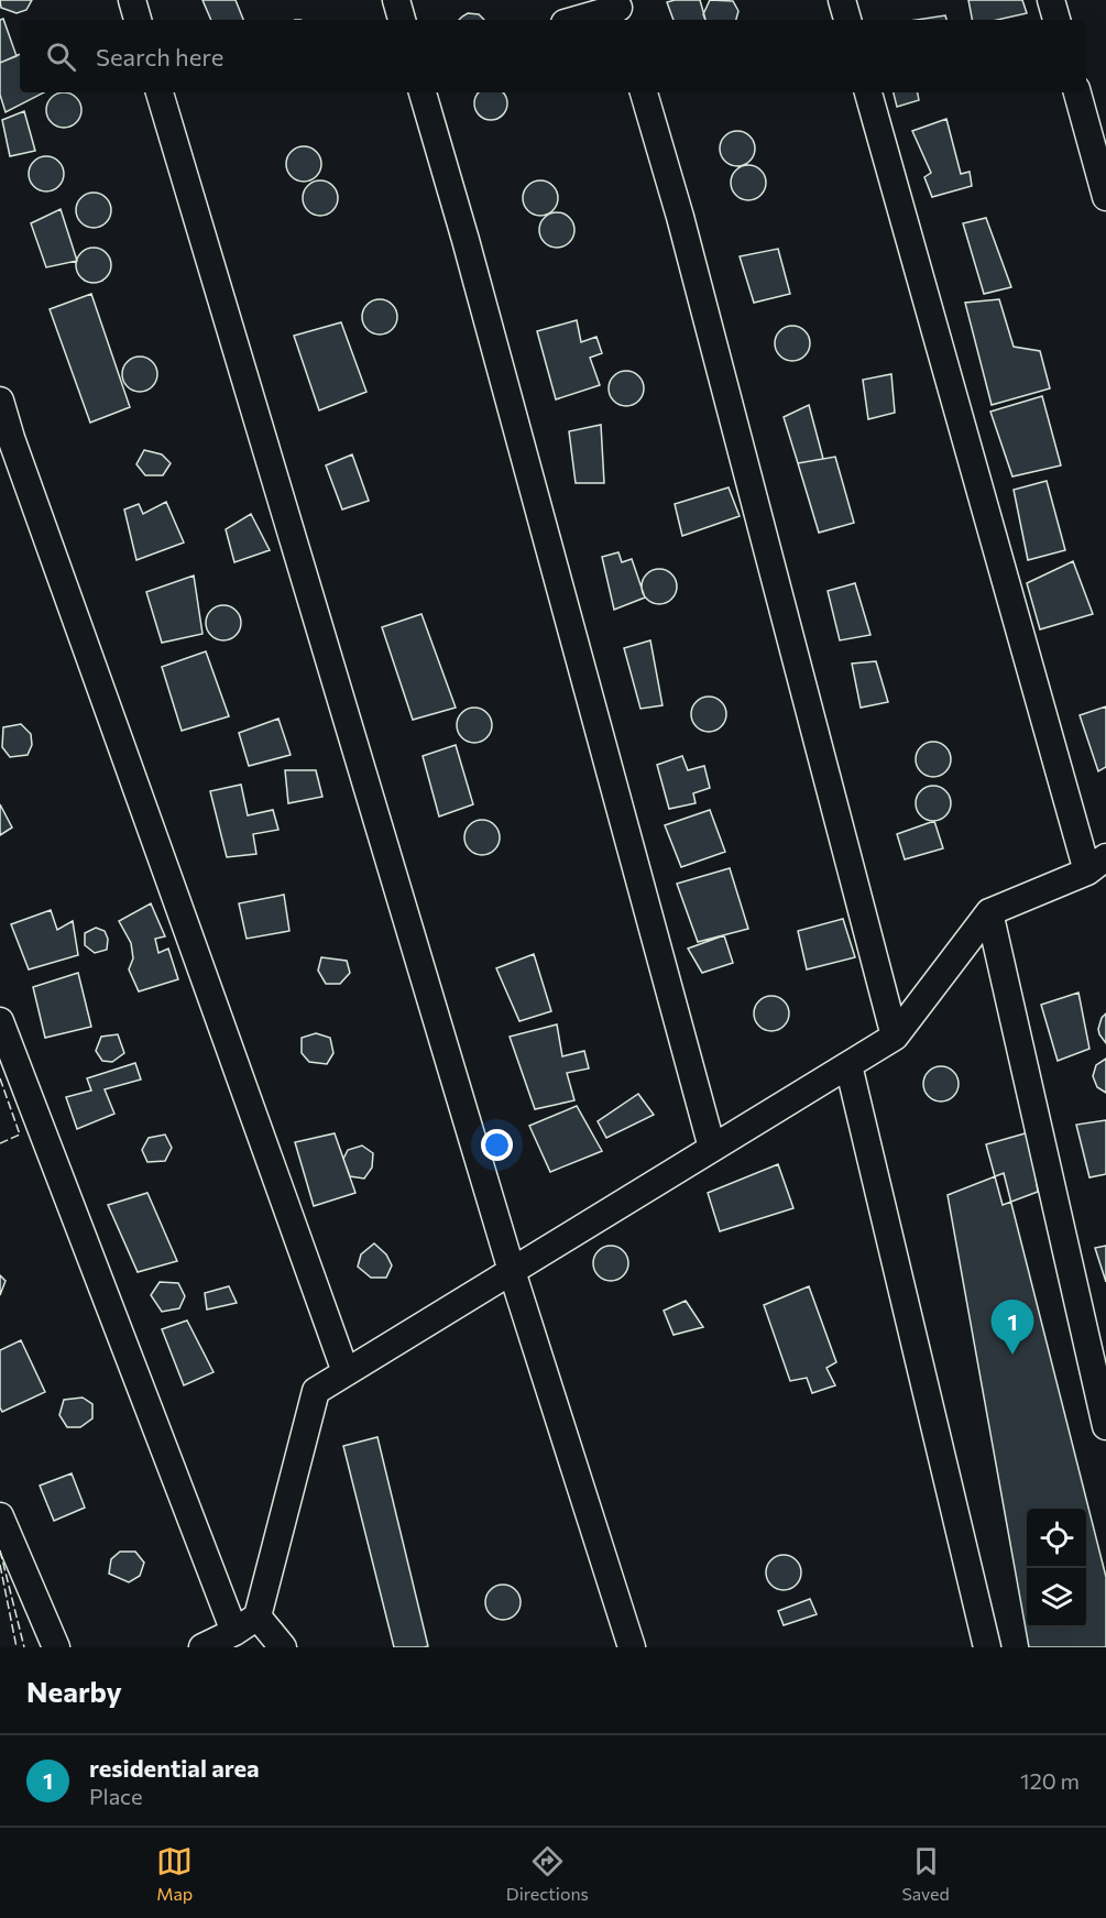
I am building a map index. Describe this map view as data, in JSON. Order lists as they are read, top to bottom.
{
  "page": {
    "search": "Search here",
    "pins": "1",
    "heading": "Nearby",
    "list": [
      {
        "mark": "1",
        "name": "residential area",
        "note": "Place",
        "value": "120 m"
      }
    ],
    "nav": ["Map", "Directions", "Saved"]
  }
}
